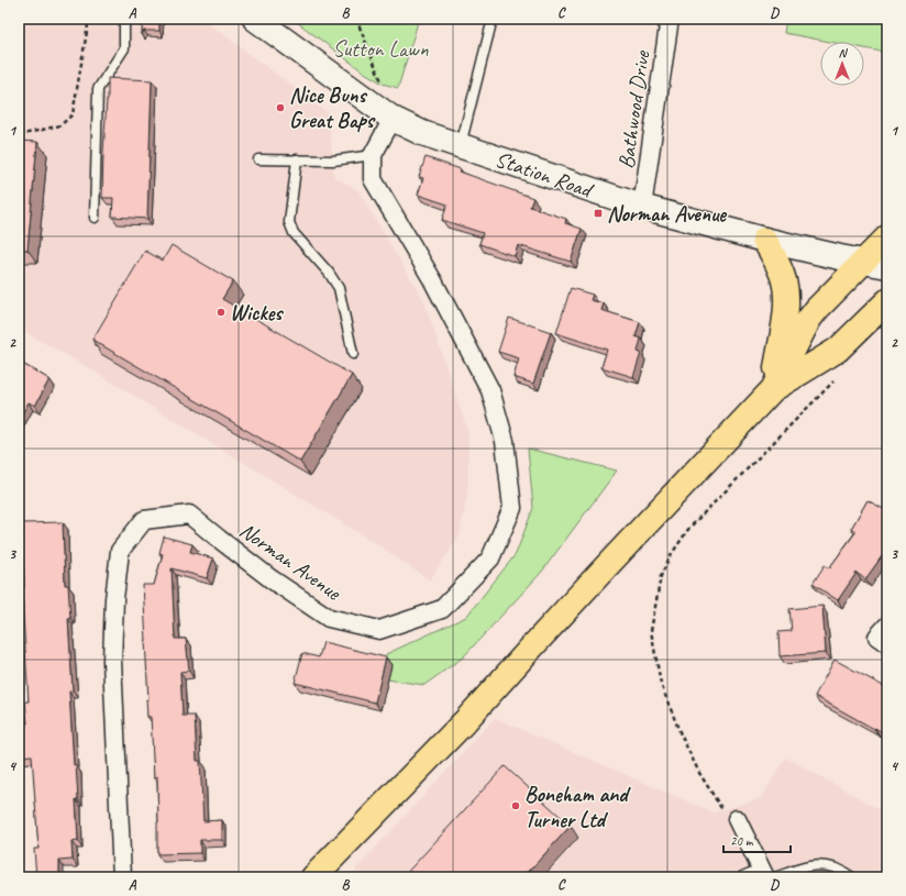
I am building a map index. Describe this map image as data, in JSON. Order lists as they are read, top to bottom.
{
  "streets": {
    "street": ["Bathwood Drive", "Station Road", "Norman Avenue"]
  },
  "crossings": [
    ["Bathwood Drive", "Station Road"]
  ],
  "parks": ["Sutton Lawn"],
  "places": {
    "other": ["Nice Buns Great Baps", "Wickes", "Boneham and Turner Ltd"],
    "transit": ["Norman Avenue"]
  },
  "scale_bar": "20 m",
  "north": "top",
  "grid": {
    "columns": [
      "A",
      "B",
      "C",
      "D"
    ],
    "rows": [
      "1",
      "2",
      "3",
      "4"
    ]
  }
}
